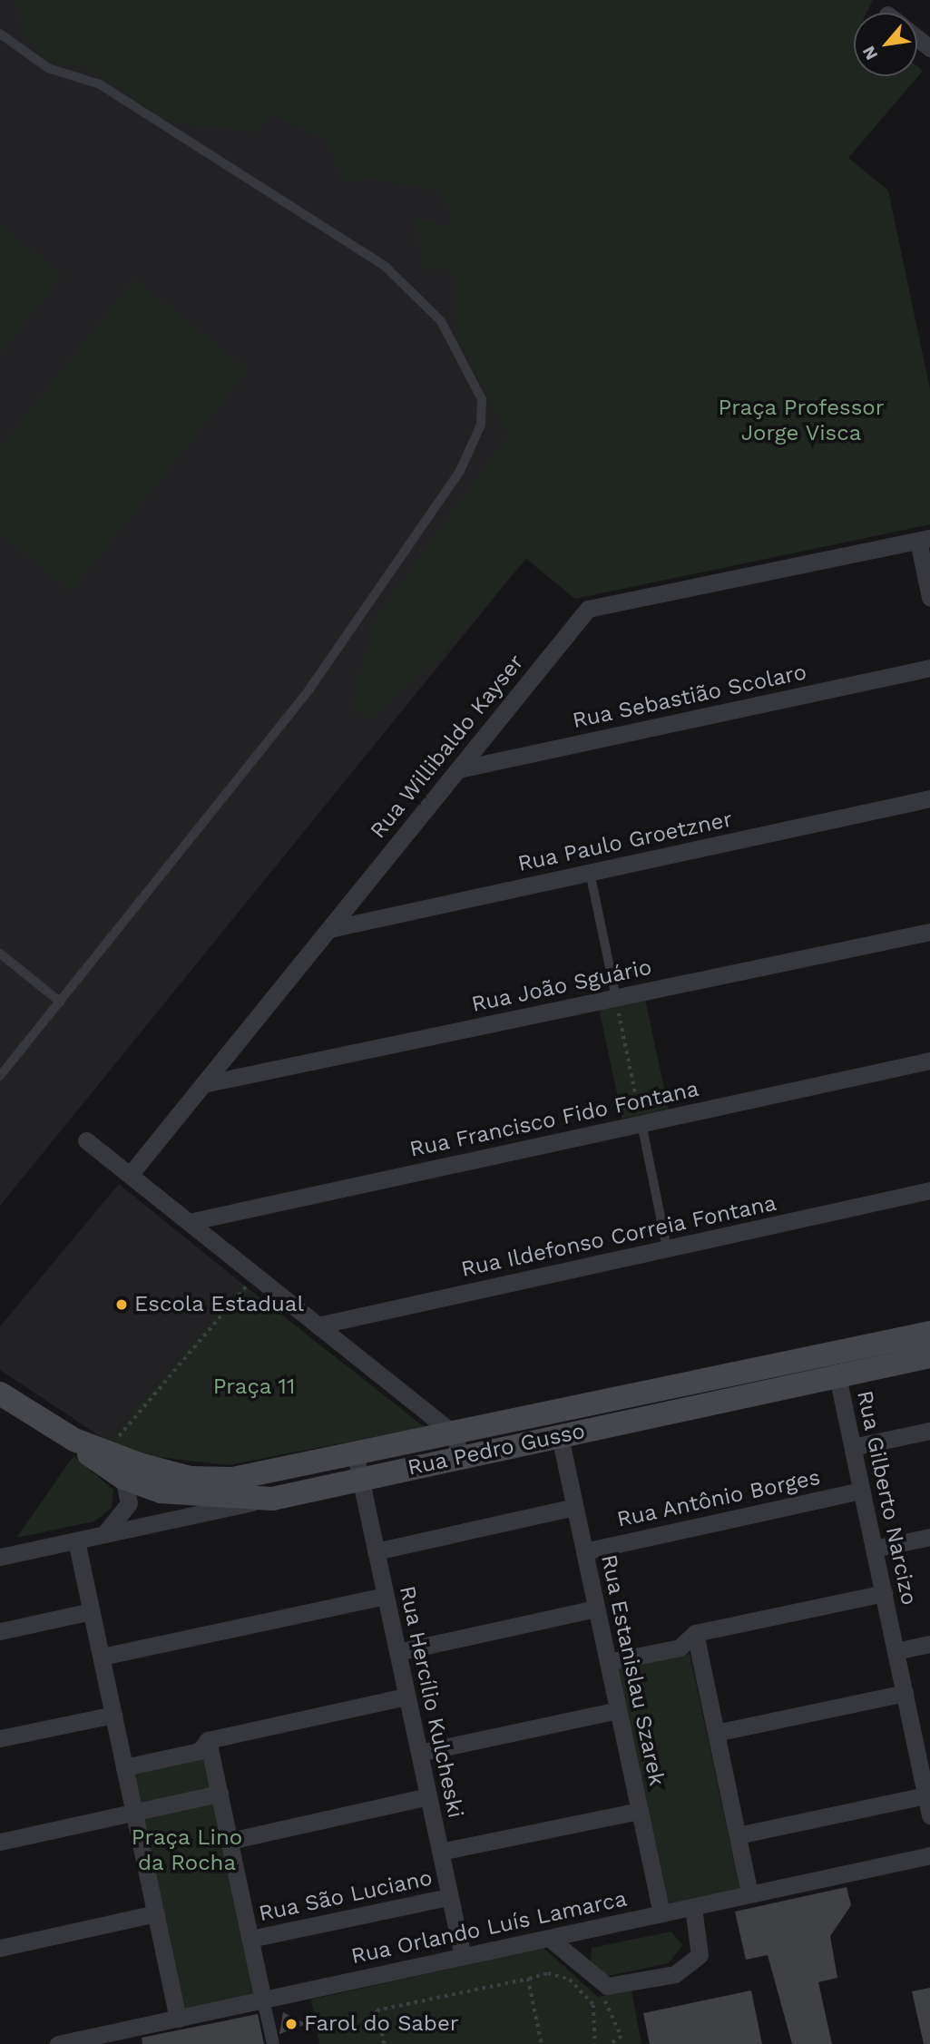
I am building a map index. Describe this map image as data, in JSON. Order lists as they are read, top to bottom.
{
  "streets": {
    "main road": ["Rua Pedro Gusso"],
    "street": [
      "Rua Sebastião Scolaro",
      "Rua Willibaldo Kayser",
      "Rua Paulo Groetzner",
      "Rua João Sguário",
      "Rua Francisco Fido Fontana",
      "Rua Ildefonso Correia Fontana",
      "Rua Gilberto Narcizo",
      "Rua Antônio Borges",
      "Rua Estanislau Szarek",
      "Rua Hercílio Kulcheski",
      "Rua São Luciano",
      "Rua Orlando Luís Lamarca"
    ]
  },
  "crossings": [
    ["Rua Sebastião Scolaro", "Rua Willibaldo Kayser"],
    ["Rua Willibaldo Kayser", "Rua Paulo Groetzner"],
    ["Rua Willibaldo Kayser", "Rua João Sguário"],
    ["Rua Pedro Gusso", "Rua Gilberto Narcizo"],
    ["Rua Pedro Gusso", "Rua Estanislau Szarek"],
    ["Rua Pedro Gusso", "Rua Hercílio Kulcheski"],
    ["Rua Gilberto Narcizo", "Rua Antônio Borges"],
    ["Rua Antônio Borges", "Rua Estanislau Szarek"],
    ["Rua Estanislau Szarek", "Rua Orlando Luís Lamarca"],
    ["Rua Hercílio Kulcheski", "Rua São Luciano"],
    ["Rua Hercílio Kulcheski", "Rua Orlando Luís Lamarca"]
  ],
  "parks": ["Praça Professor Jorge Visca", "Praça 11", "Praça Lino da Rocha"],
  "places": ["Escola Estadual", "Farol do Saber"],
  "north": "bottom left"
}
